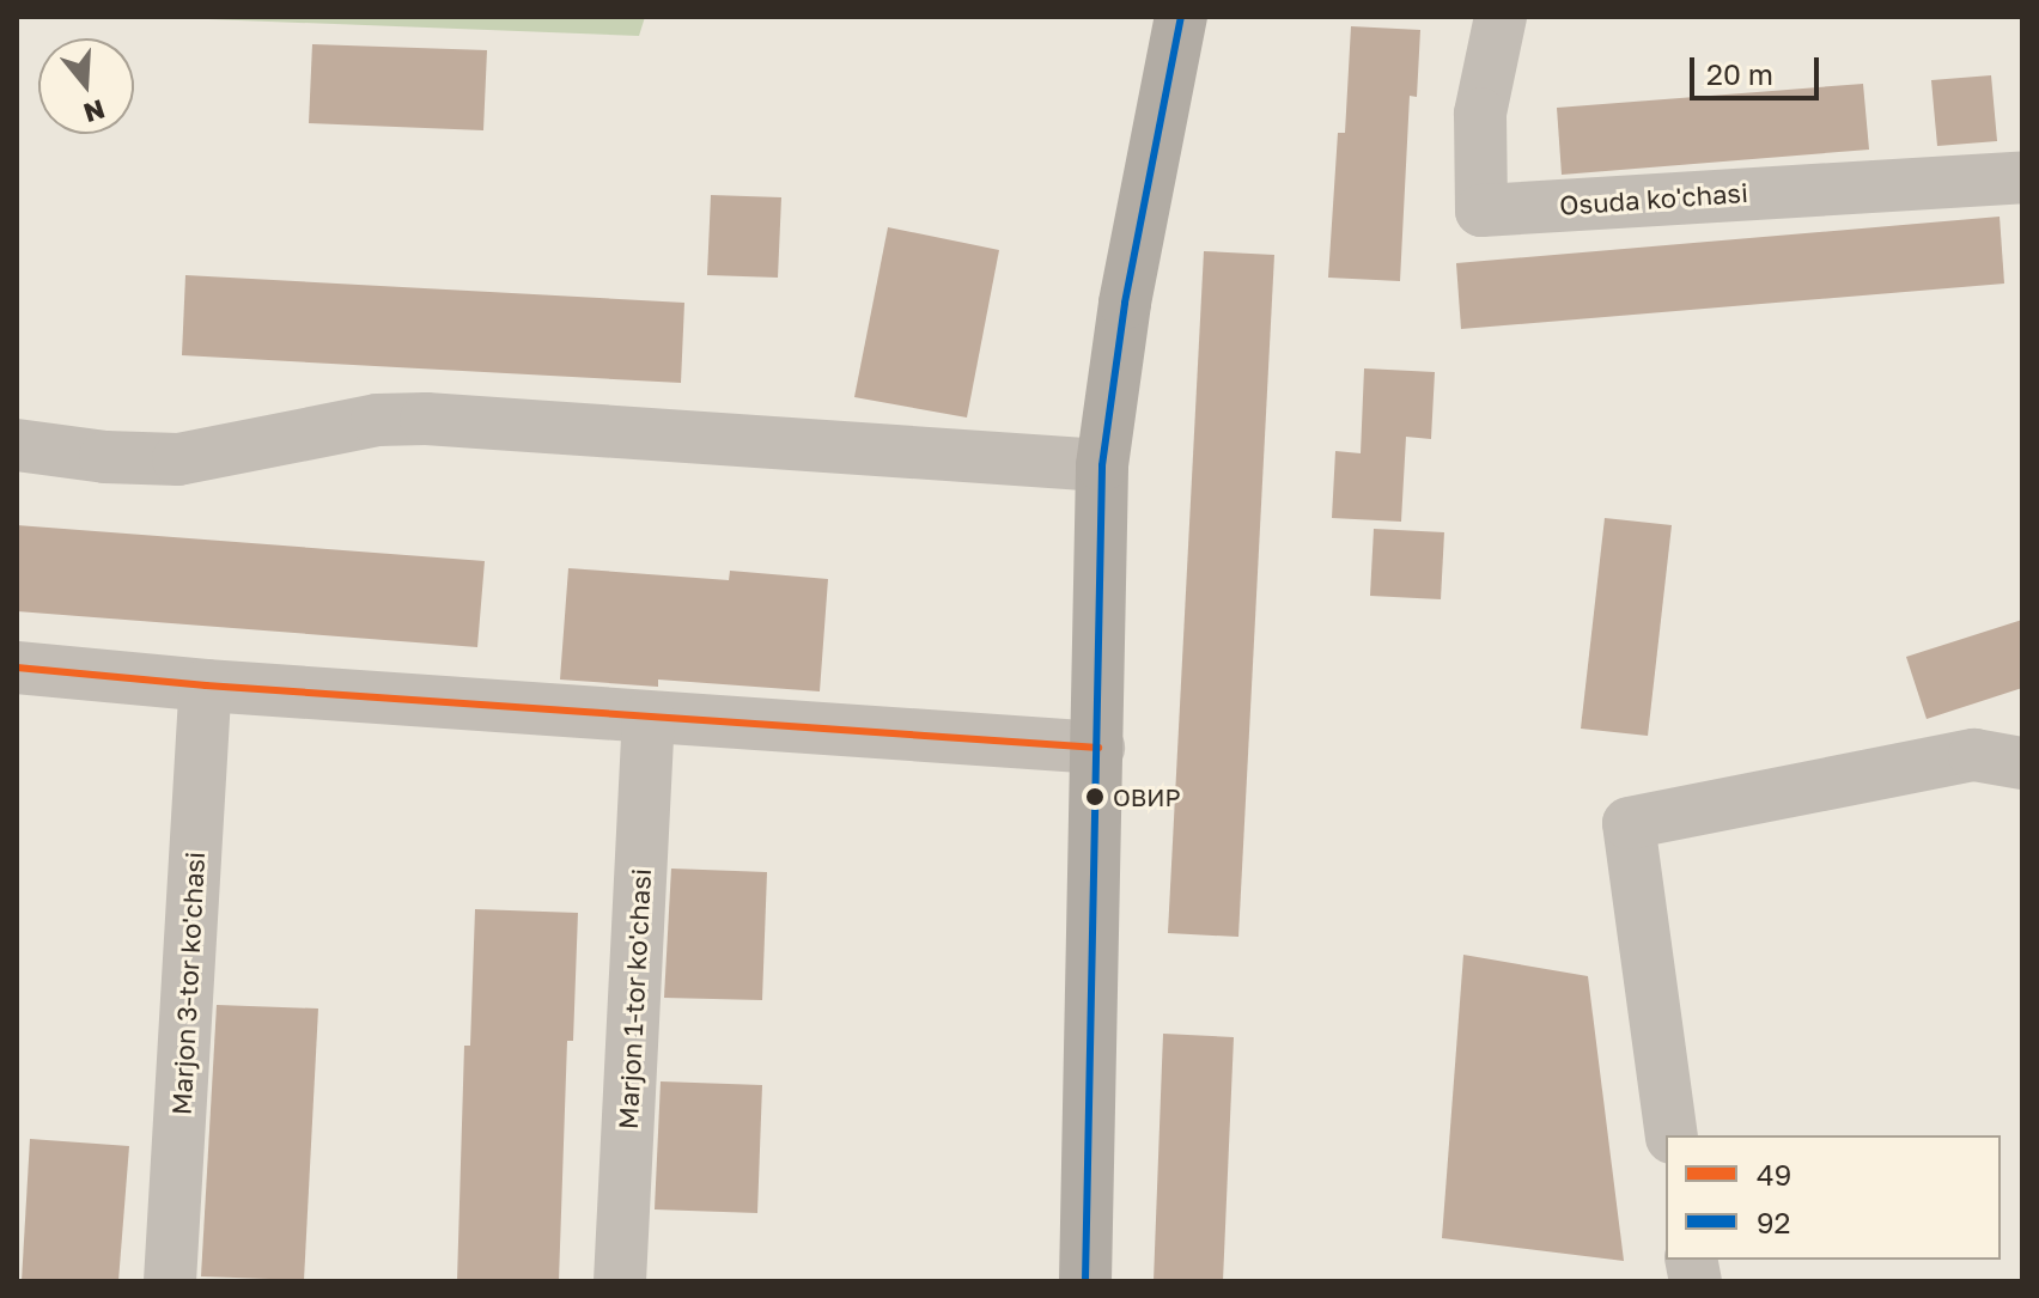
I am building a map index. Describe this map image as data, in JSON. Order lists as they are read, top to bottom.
{
  "streets": {
    "street": ["Osuda ko'chasi", "Marjon 3-tor ko'chasi", "Marjon 1-tor ko'chasi"]
  },
  "places": ["ОВИР"],
  "lines": ["transit line 92", "transit line 49"],
  "legend": ["49", "92"],
  "scale_bar": "20 m",
  "north": "bottom"
}
